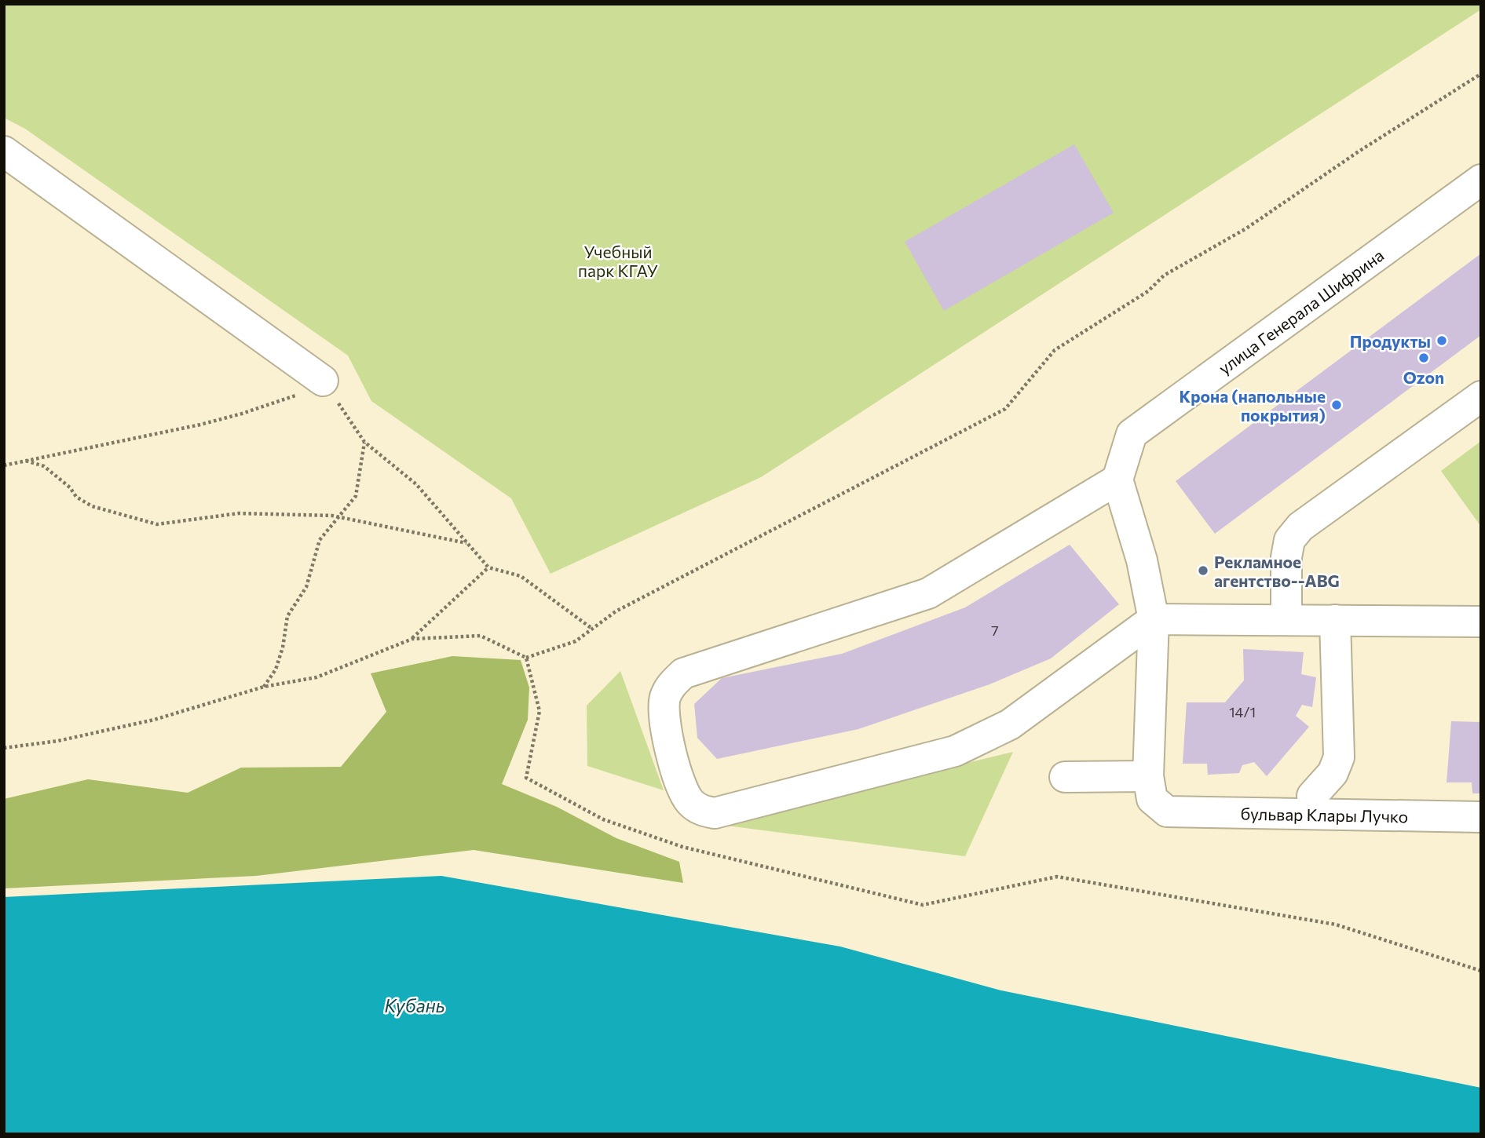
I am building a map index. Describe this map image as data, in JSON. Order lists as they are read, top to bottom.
{
  "streets": {
    "street": ["улица Генерала Шифрина", "бульвар Клары Лучко"]
  },
  "water": ["Кубань"],
  "parks": ["Учебный парк КГАУ"],
  "places": [
    "Продукты",
    "Ozon",
    "Крона (напольные покрытия)",
    "Рекламное агентство--ABG"
  ],
  "house_numbers": ["7", "14/1"]
}
